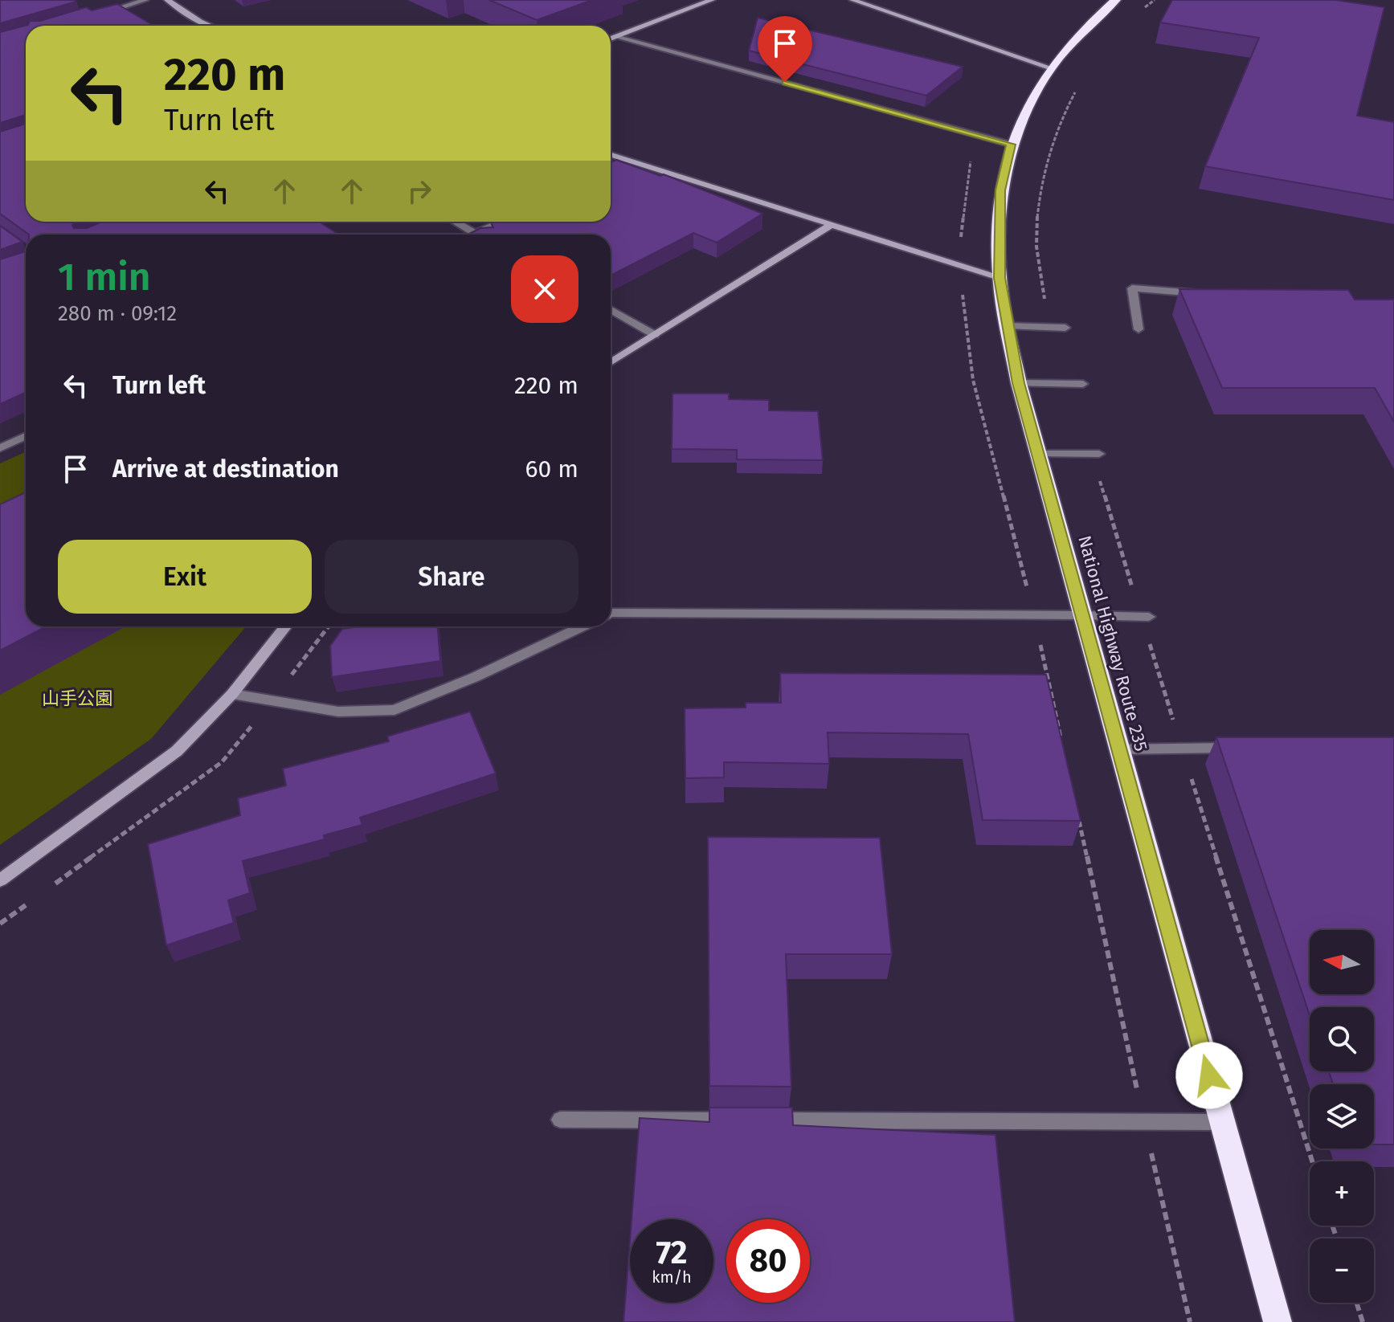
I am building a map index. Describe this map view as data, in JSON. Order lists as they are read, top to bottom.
{
  "streets": {
    "highway": ["National Highway Route 235"]
  },
  "parks": ["山手公園"],
  "north": "left",
  "page": {
    "turn": ["220 m", "Turn left"],
    "heading": ["1 min", "280 m · 09:12"],
    "list": [
      {
        "name": "Turn left",
        "value": "220 m"
      },
      {
        "name": "Arrive at destination",
        "value": "60 m"
      }
    ],
    "buttons": ["Exit", "Share"],
    "map_buttons": ["+", "−"],
    "speed": "72 km/h",
    "limit": "80"
  }
}
